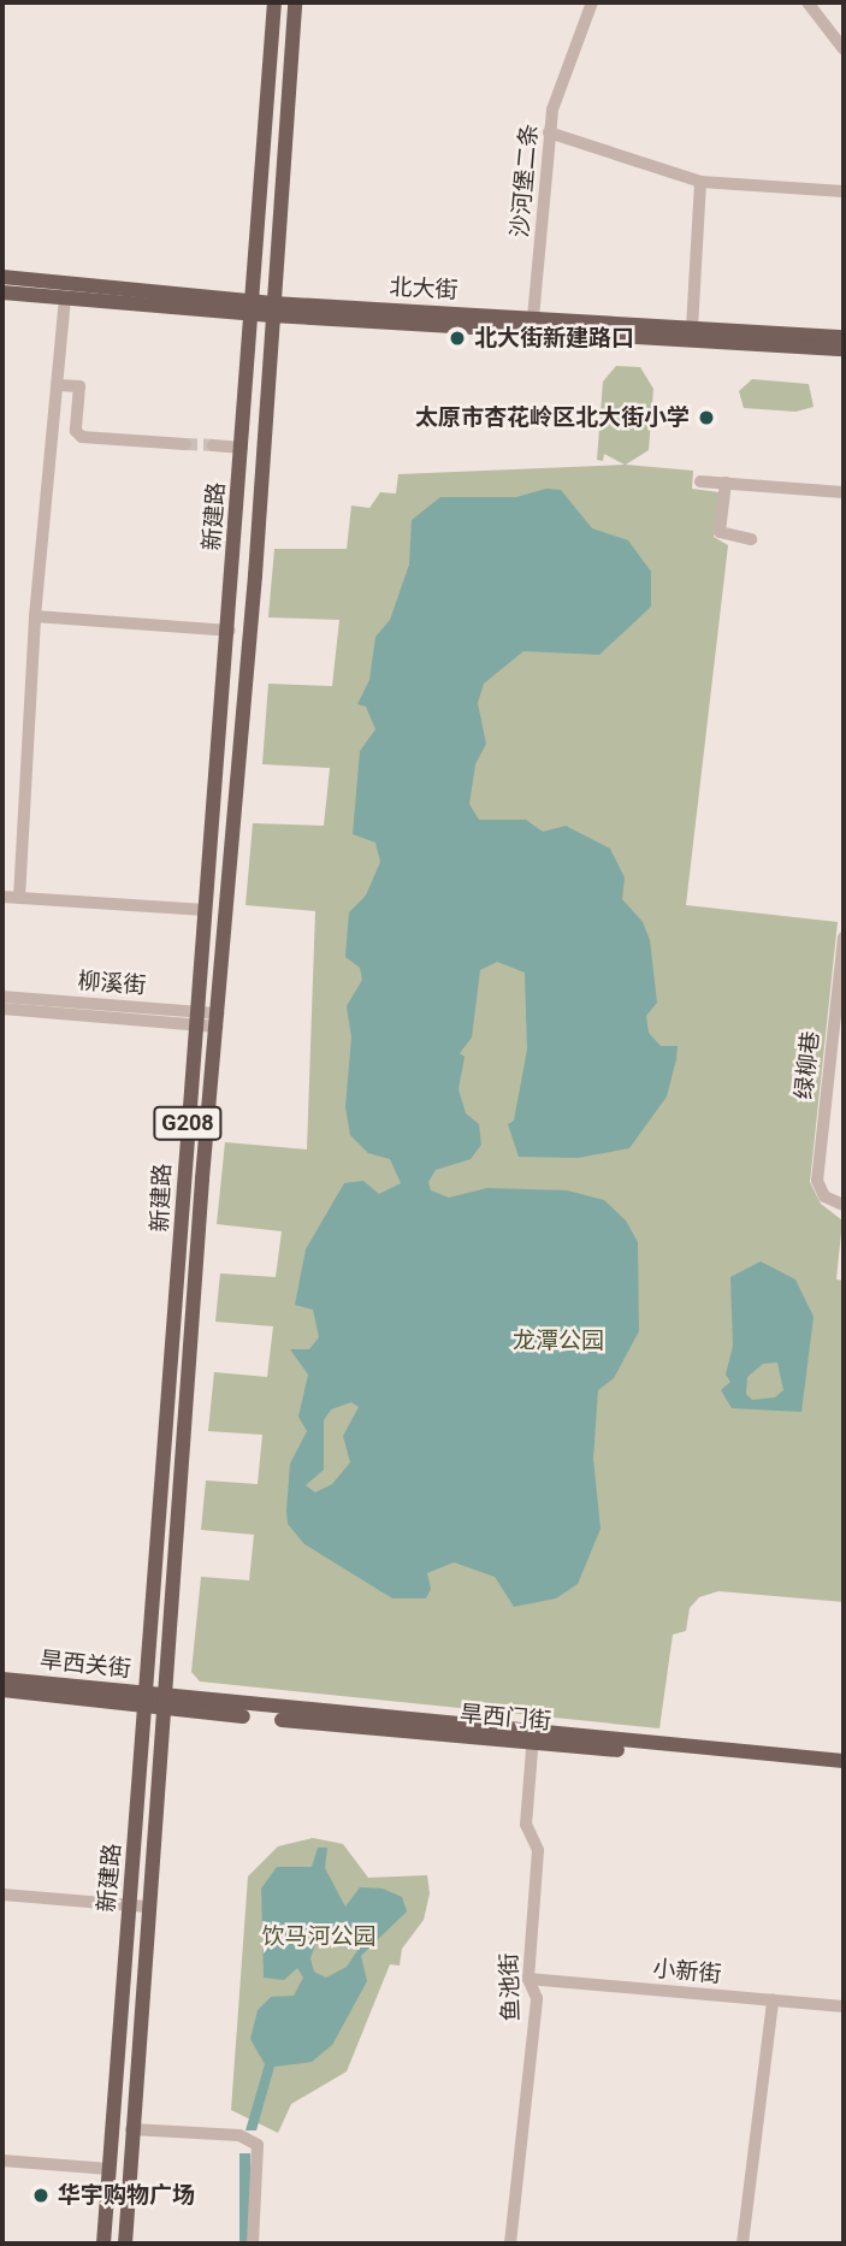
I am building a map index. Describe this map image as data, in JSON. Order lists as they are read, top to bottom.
{
  "streets": {
    "main road": [
      "北大街",
      "新建路",
      "G208",
      "旱西关街",
      "旱西门街"
    ],
    "street": [
      "沙河堡二条",
      "柳溪街",
      "绿柳巷",
      "小新街",
      "鱼池街"
    ]
  },
  "crossings": [
    ["沙河堡二条", "北大街"],
    ["北大街", "新建路"],
    ["新建路", "柳溪街"],
    ["新建路", "旱西关街"],
    ["新建路", "旱西门街"],
    ["旱西关街", "旱西门街"],
    ["旱西门街", "鱼池街"],
    ["小新街", "鱼池街"]
  ],
  "parks": ["龙潭公园", "饮马河公园"],
  "places": ["北大街新建路口", "太原市杏花岭区北大街小学", "华宇购物广场"]
}
